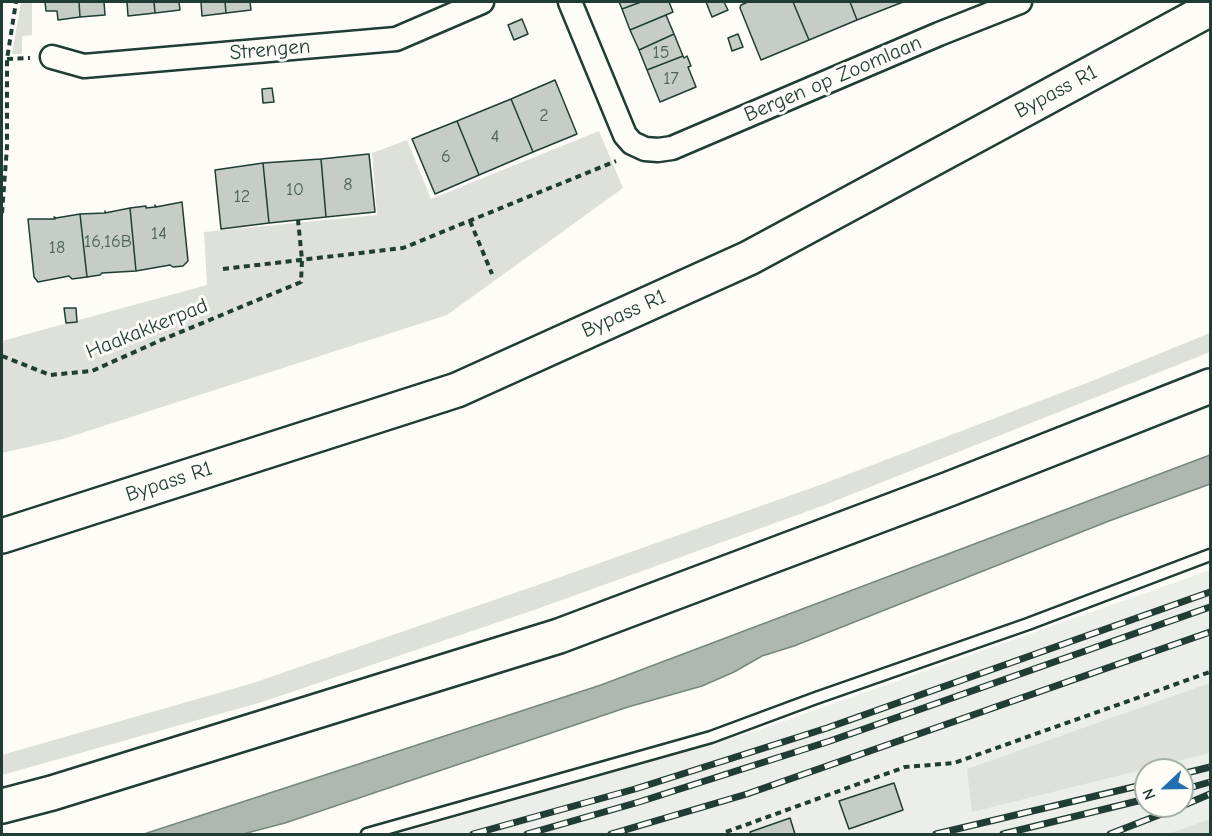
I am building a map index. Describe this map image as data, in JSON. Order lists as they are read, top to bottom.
{
  "streets": {
    "highway": ["Bypass R1"],
    "street": ["Strengen", "Bergen op Zoomlaan"],
    "path": ["Haakakkerpad"]
  },
  "house_numbers": [
    "15",
    "17",
    "2",
    "4",
    "6",
    "8",
    "10",
    "12",
    "14",
    "16,16B",
    "18"
  ],
  "north": "left"
}
